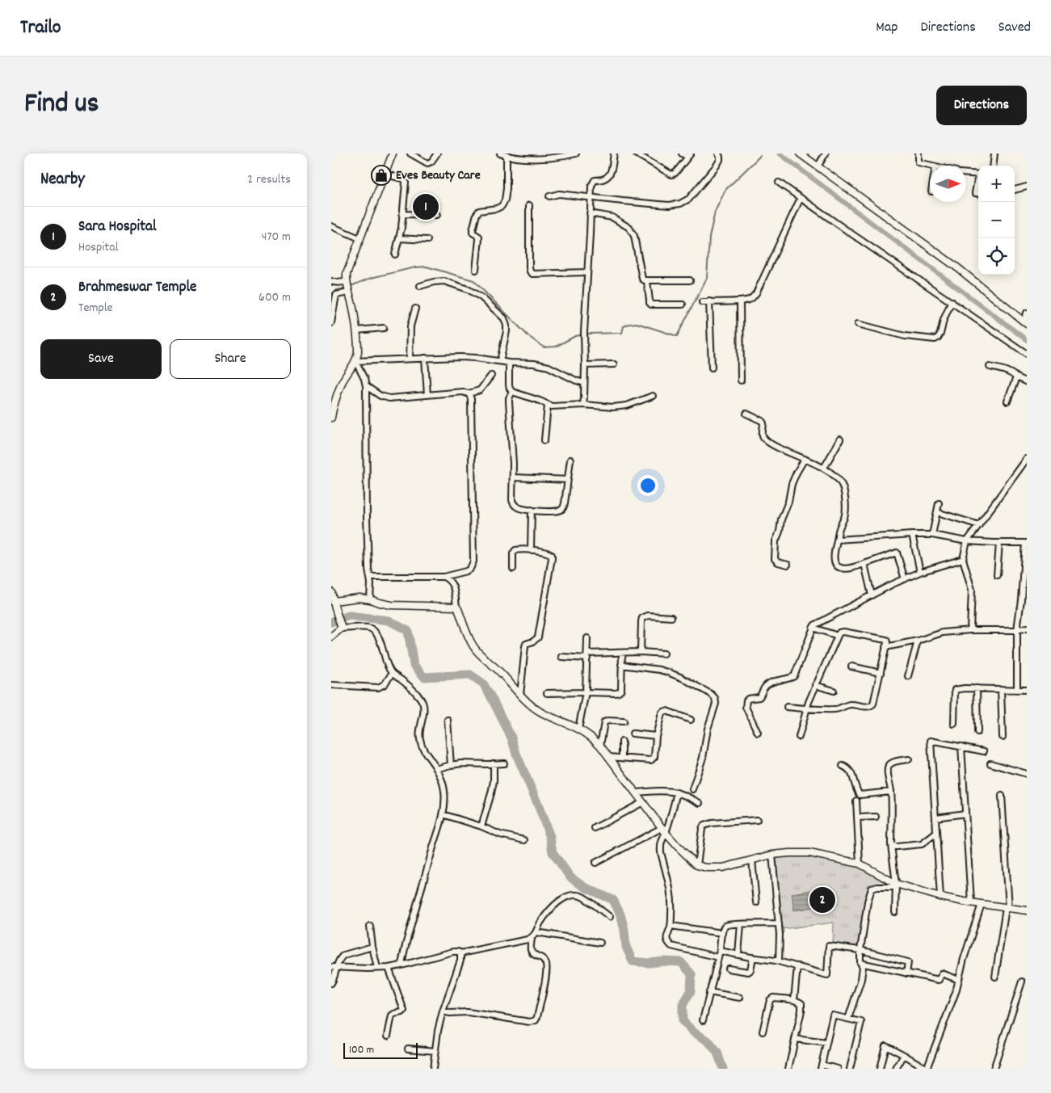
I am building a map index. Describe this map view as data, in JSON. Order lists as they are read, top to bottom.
{
  "places": {
    "shop": ["Eves Beauty Care"]
  },
  "scale_bar": "100 m",
  "north": "right",
  "page": {
    "header": "Trailo",
    "nav": ["Map", "Directions", "Saved"],
    "title": "Find us",
    "buttons": [
      "Directions",
      ["Save", "Share"]
    ],
    "heading": ["Nearby", "2 results"],
    "map_buttons": ["+", "−"],
    "pins": ["1", "2"],
    "list": [
      {
        "mark": "1",
        "name": "Sara Hospital",
        "note": "Hospital",
        "value": "470 m"
      },
      {
        "mark": "2",
        "name": "Brahmeswar Temple",
        "note": "Temple",
        "value": "600 m"
      }
    ],
    "scale": "100 m"
  }
}
